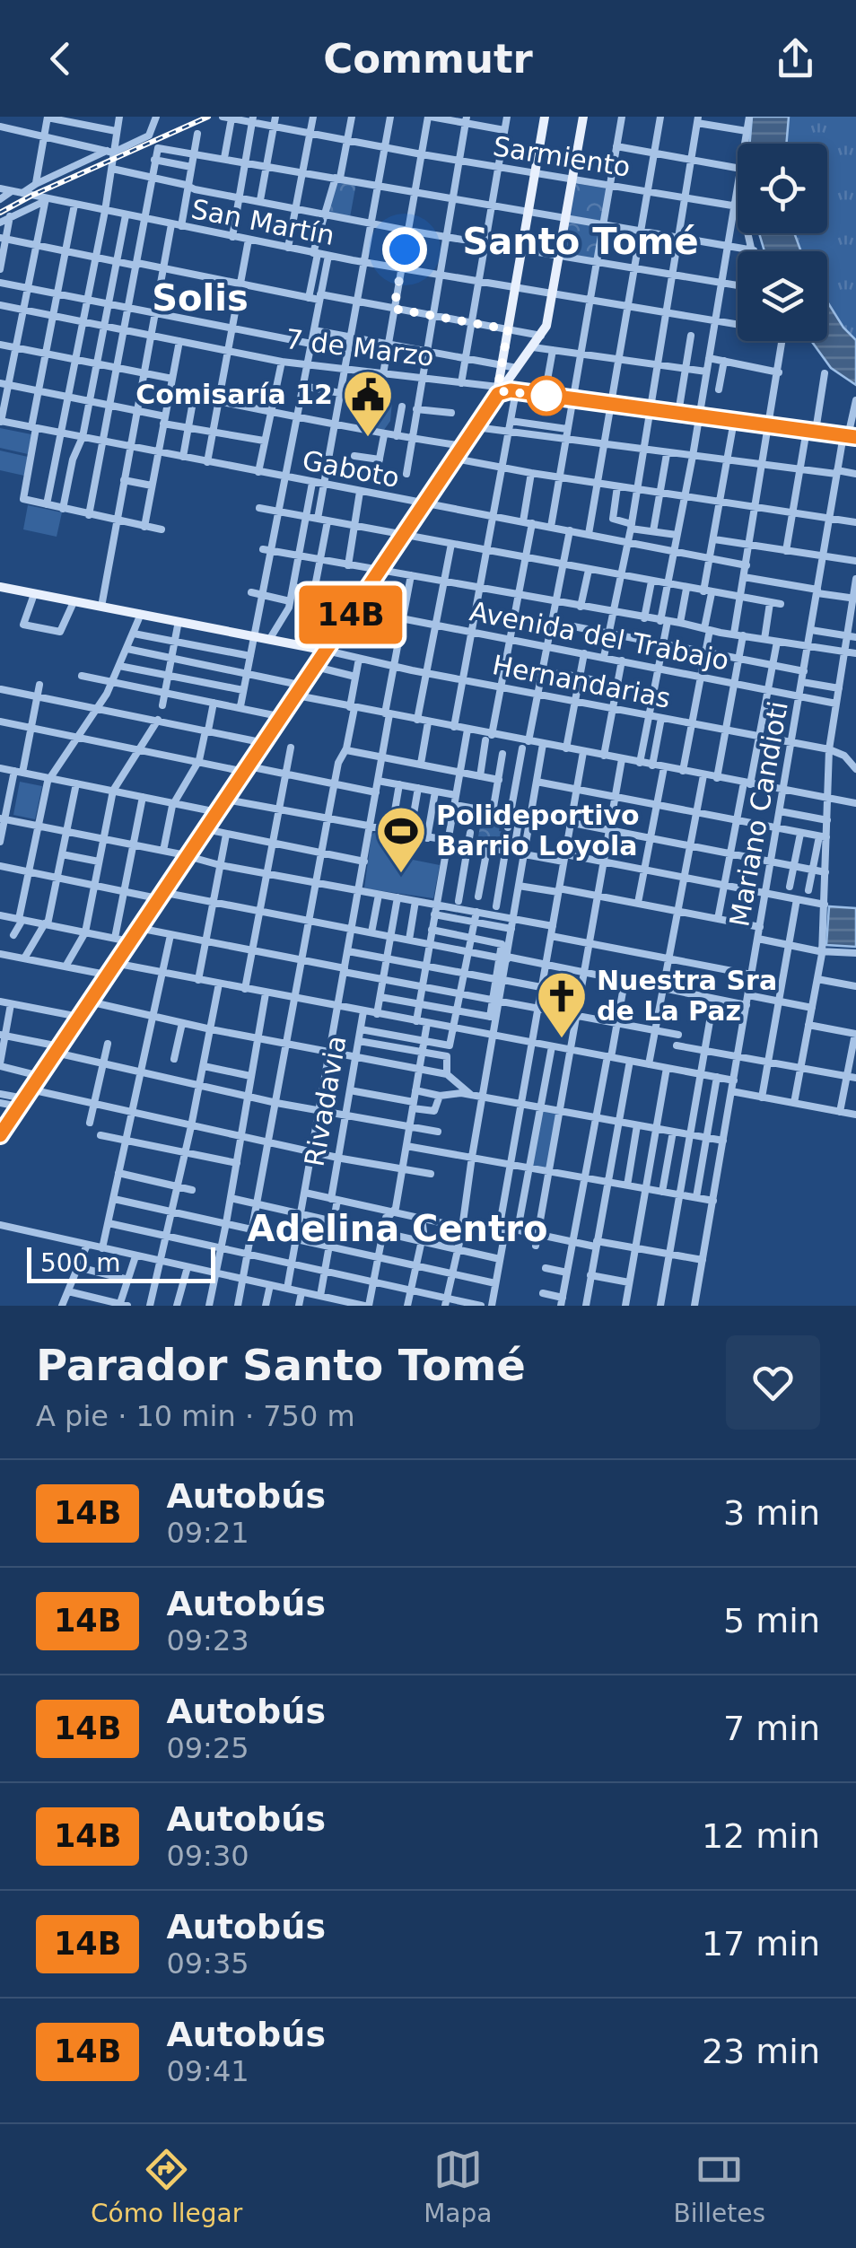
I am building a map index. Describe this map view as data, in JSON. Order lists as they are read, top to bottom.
{
  "streets": {
    "street": [
      "Sarmiento",
      "San Martín",
      "7 de Marzo",
      "Gaboto",
      "Avenida del Trabajo",
      "Hernandarias",
      "Mariano Candioti",
      "Rivadavia"
    ]
  },
  "crossings": [
    ["Avenida del Trabajo", "Mariano Candioti"],
    ["Hernandarias", "Mariano Candioti"]
  ],
  "districts": ["Santo Tomé", "Solis", "Adelina Centro"],
  "places": {
    "public building": ["Comisaría 12"],
    "sports": ["Polideportivo Barrio Loyola"],
    "church": ["Nuestra Sra de La Paz"]
  },
  "lines": ["bus line 14B"],
  "scale_bar": "500 m",
  "page": {
    "header": "Commutr",
    "on_map": "14B",
    "scale": "500 m",
    "heading": ["Parador Santo Tomé", "A pie · 10 min · 750 m"],
    "list": [
      {
        "mark": "14B",
        "name": "Autobús",
        "note": "09:21",
        "value": "3 min"
      },
      {
        "mark": "14B",
        "name": "Autobús",
        "note": "09:23",
        "value": "5 min"
      },
      {
        "mark": "14B",
        "name": "Autobús",
        "note": "09:25",
        "value": "7 min"
      },
      {
        "mark": "14B",
        "name": "Autobús",
        "note": "09:30",
        "value": "12 min"
      },
      {
        "mark": "14B",
        "name": "Autobús",
        "note": "09:35",
        "value": "17 min"
      },
      {
        "mark": "14B",
        "name": "Autobús",
        "note": "09:41",
        "value": "23 min"
      }
    ],
    "tabs": ["Cómo llegar", "Mapa", "Billetes"]
  }
}
